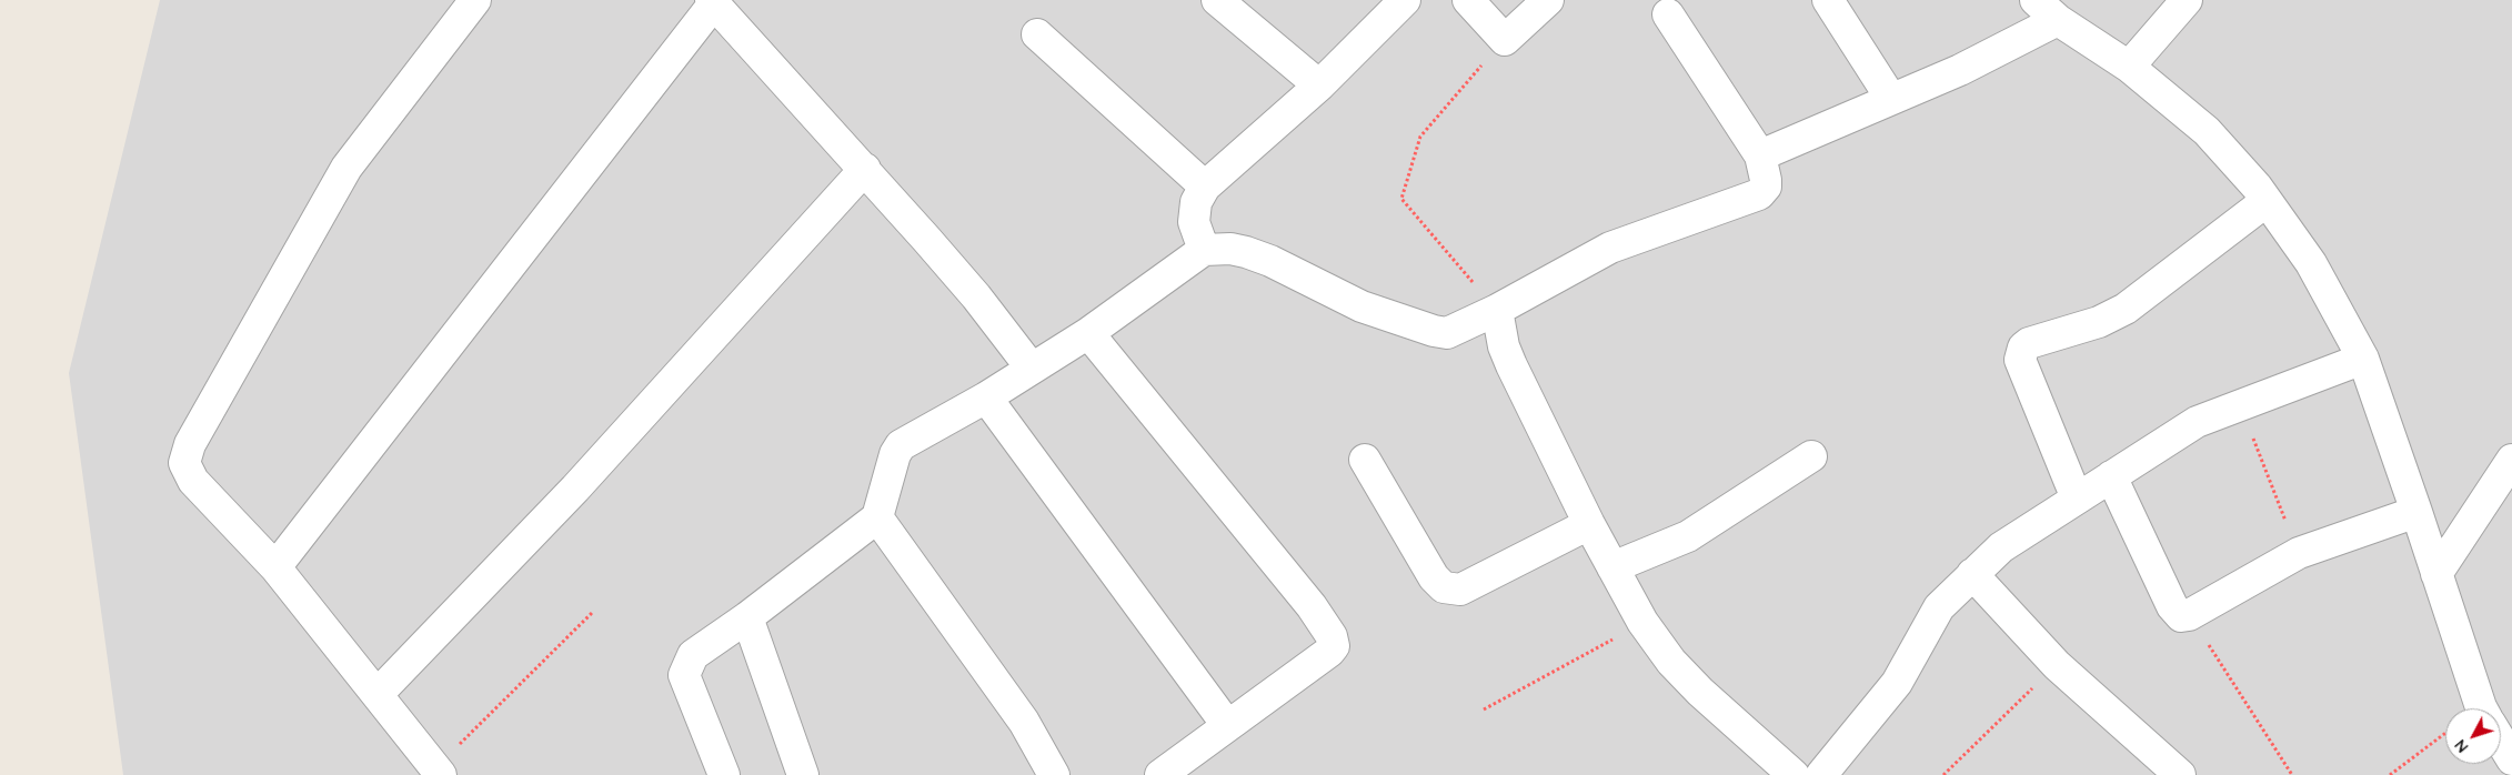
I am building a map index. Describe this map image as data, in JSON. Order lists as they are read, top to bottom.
{
  "north": "bottom left"
}
